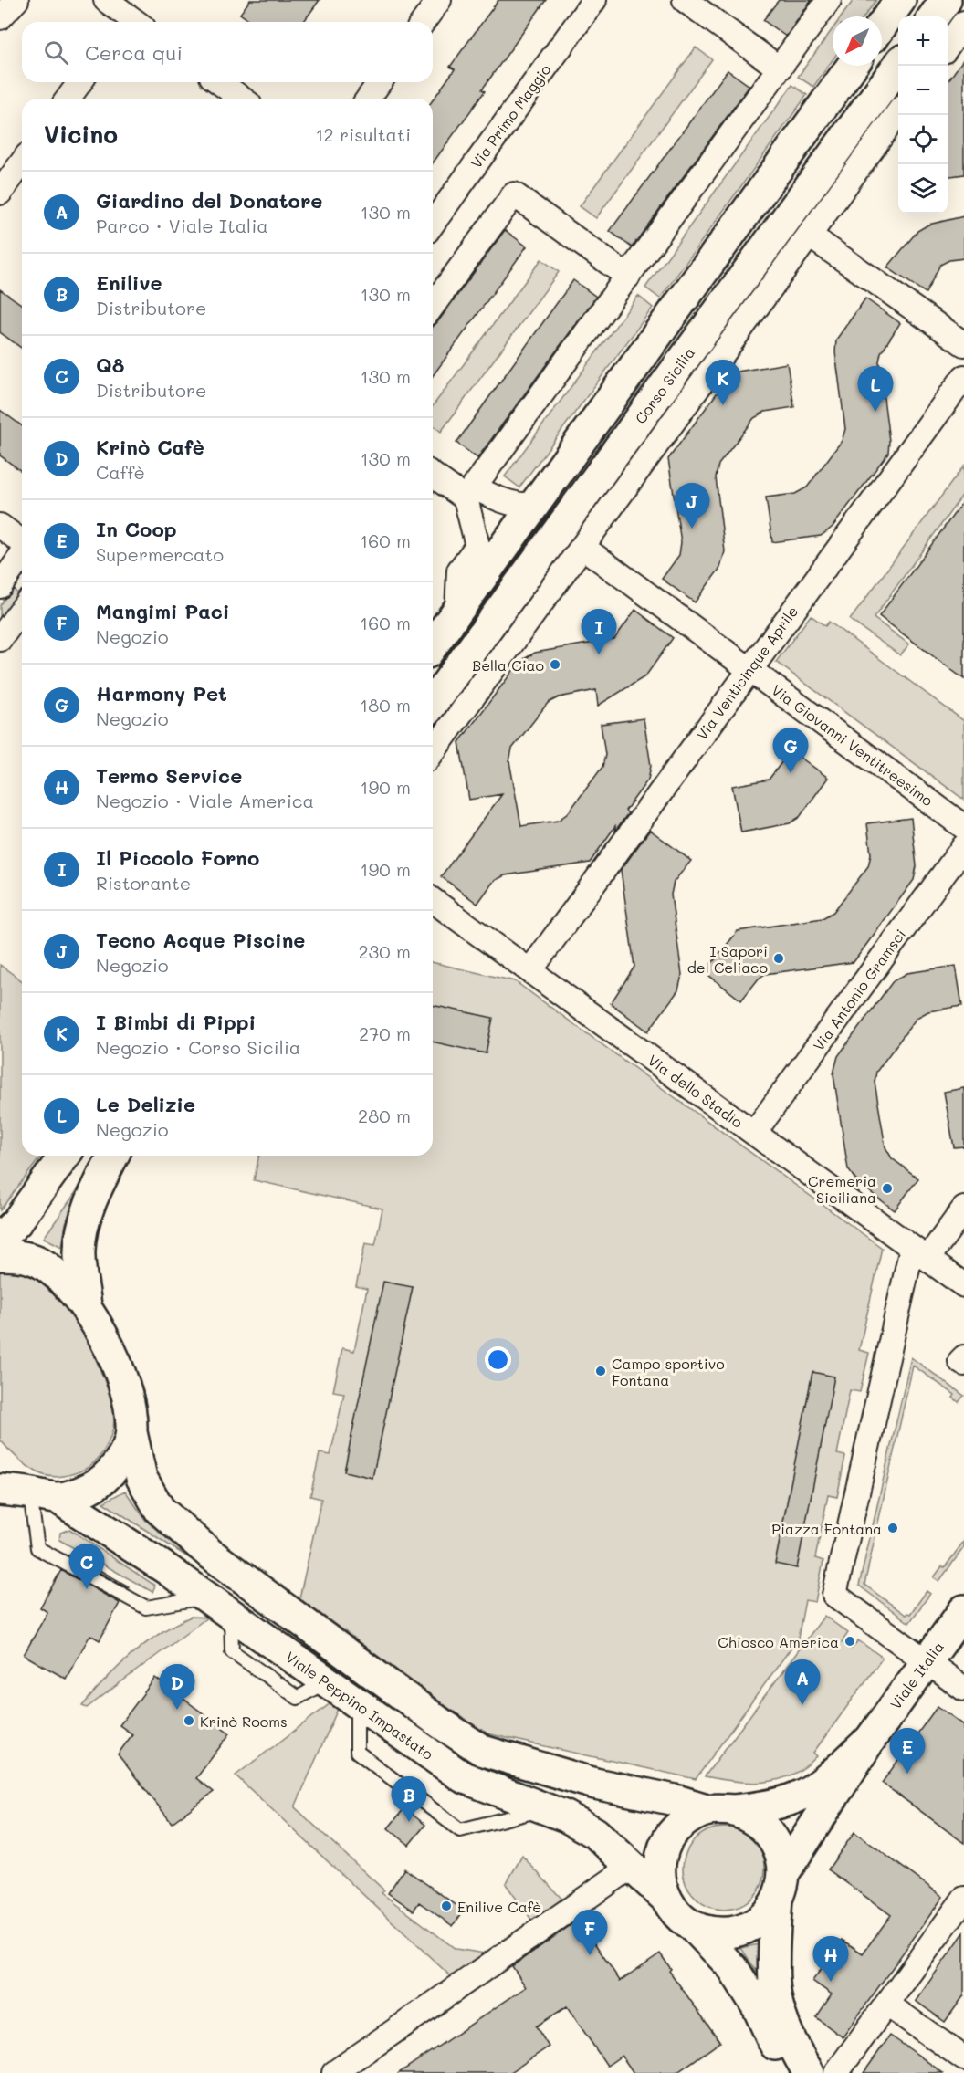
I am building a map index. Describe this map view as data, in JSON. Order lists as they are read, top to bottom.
{
  "streets": {
    "main road": ["Corso Sicilia", "Viale Italia", "Viale Peppino Impastato"],
    "street": [
      "Via Primo Maggio",
      "Via Venticinque Aprile",
      "Via Giovanni Ventitreesimo",
      "Via Antonio Gramsci",
      "Via dello Stadio"
    ]
  },
  "crossings": [
    ["Via Venticinque Aprile", "Via Giovanni Ventitreesimo"],
    ["Via Venticinque Aprile", "Via dello Stadio"],
    ["Via Antonio Gramsci", "Via dello Stadio"]
  ],
  "places": [
    "Bella Ciao",
    "I Sapori del Celiaco",
    "Cremeria Siciliana",
    "Campo sportivo Fontana",
    "Piazza Fontana",
    "Chiosco America",
    "Krinò Rooms",
    "Enilive Cafè"
  ],
  "north": "bottom left",
  "page": {
    "map_buttons": ["+", "−"],
    "search": "Cerca qui",
    "heading": ["Vicino", "12 risultati"],
    "list": [
      {
        "mark": "A",
        "name": "Giardino del Donatore",
        "note": "Parco · Viale Italia",
        "value": "130 m"
      },
      {
        "mark": "B",
        "name": "Enilive",
        "note": "Distributore",
        "value": "130 m"
      },
      {
        "mark": "C",
        "name": "Q8",
        "note": "Distributore",
        "value": "130 m"
      },
      {
        "mark": "D",
        "name": "Krinò Cafè",
        "note": "Caffè",
        "value": "130 m"
      },
      {
        "mark": "E",
        "name": "In Coop",
        "note": "Supermercato",
        "value": "160 m"
      },
      {
        "mark": "F",
        "name": "Mangimi Paci",
        "note": "Negozio",
        "value": "160 m"
      },
      {
        "mark": "G",
        "name": "Harmony Pet",
        "note": "Negozio",
        "value": "180 m"
      },
      {
        "mark": "H",
        "name": "Termo Service",
        "note": "Negozio · Viale America",
        "value": "190 m"
      },
      {
        "mark": "I",
        "name": "Il Piccolo Forno",
        "note": "Ristorante",
        "value": "190 m"
      },
      {
        "mark": "J",
        "name": "Tecno Acque Piscine",
        "note": "Negozio",
        "value": "230 m"
      },
      {
        "mark": "K",
        "name": "I Bimbi di Pippi",
        "note": "Negozio · Corso Sicilia",
        "value": "270 m"
      },
      {
        "mark": "L",
        "name": "Le Delizie",
        "note": "Negozio",
        "value": "280 m"
      }
    ],
    "pins": [
      "K",
      "L",
      "J",
      "I",
      "G",
      "C",
      "A",
      "D",
      "E",
      "B",
      "F",
      "H"
    ]
  }
}
